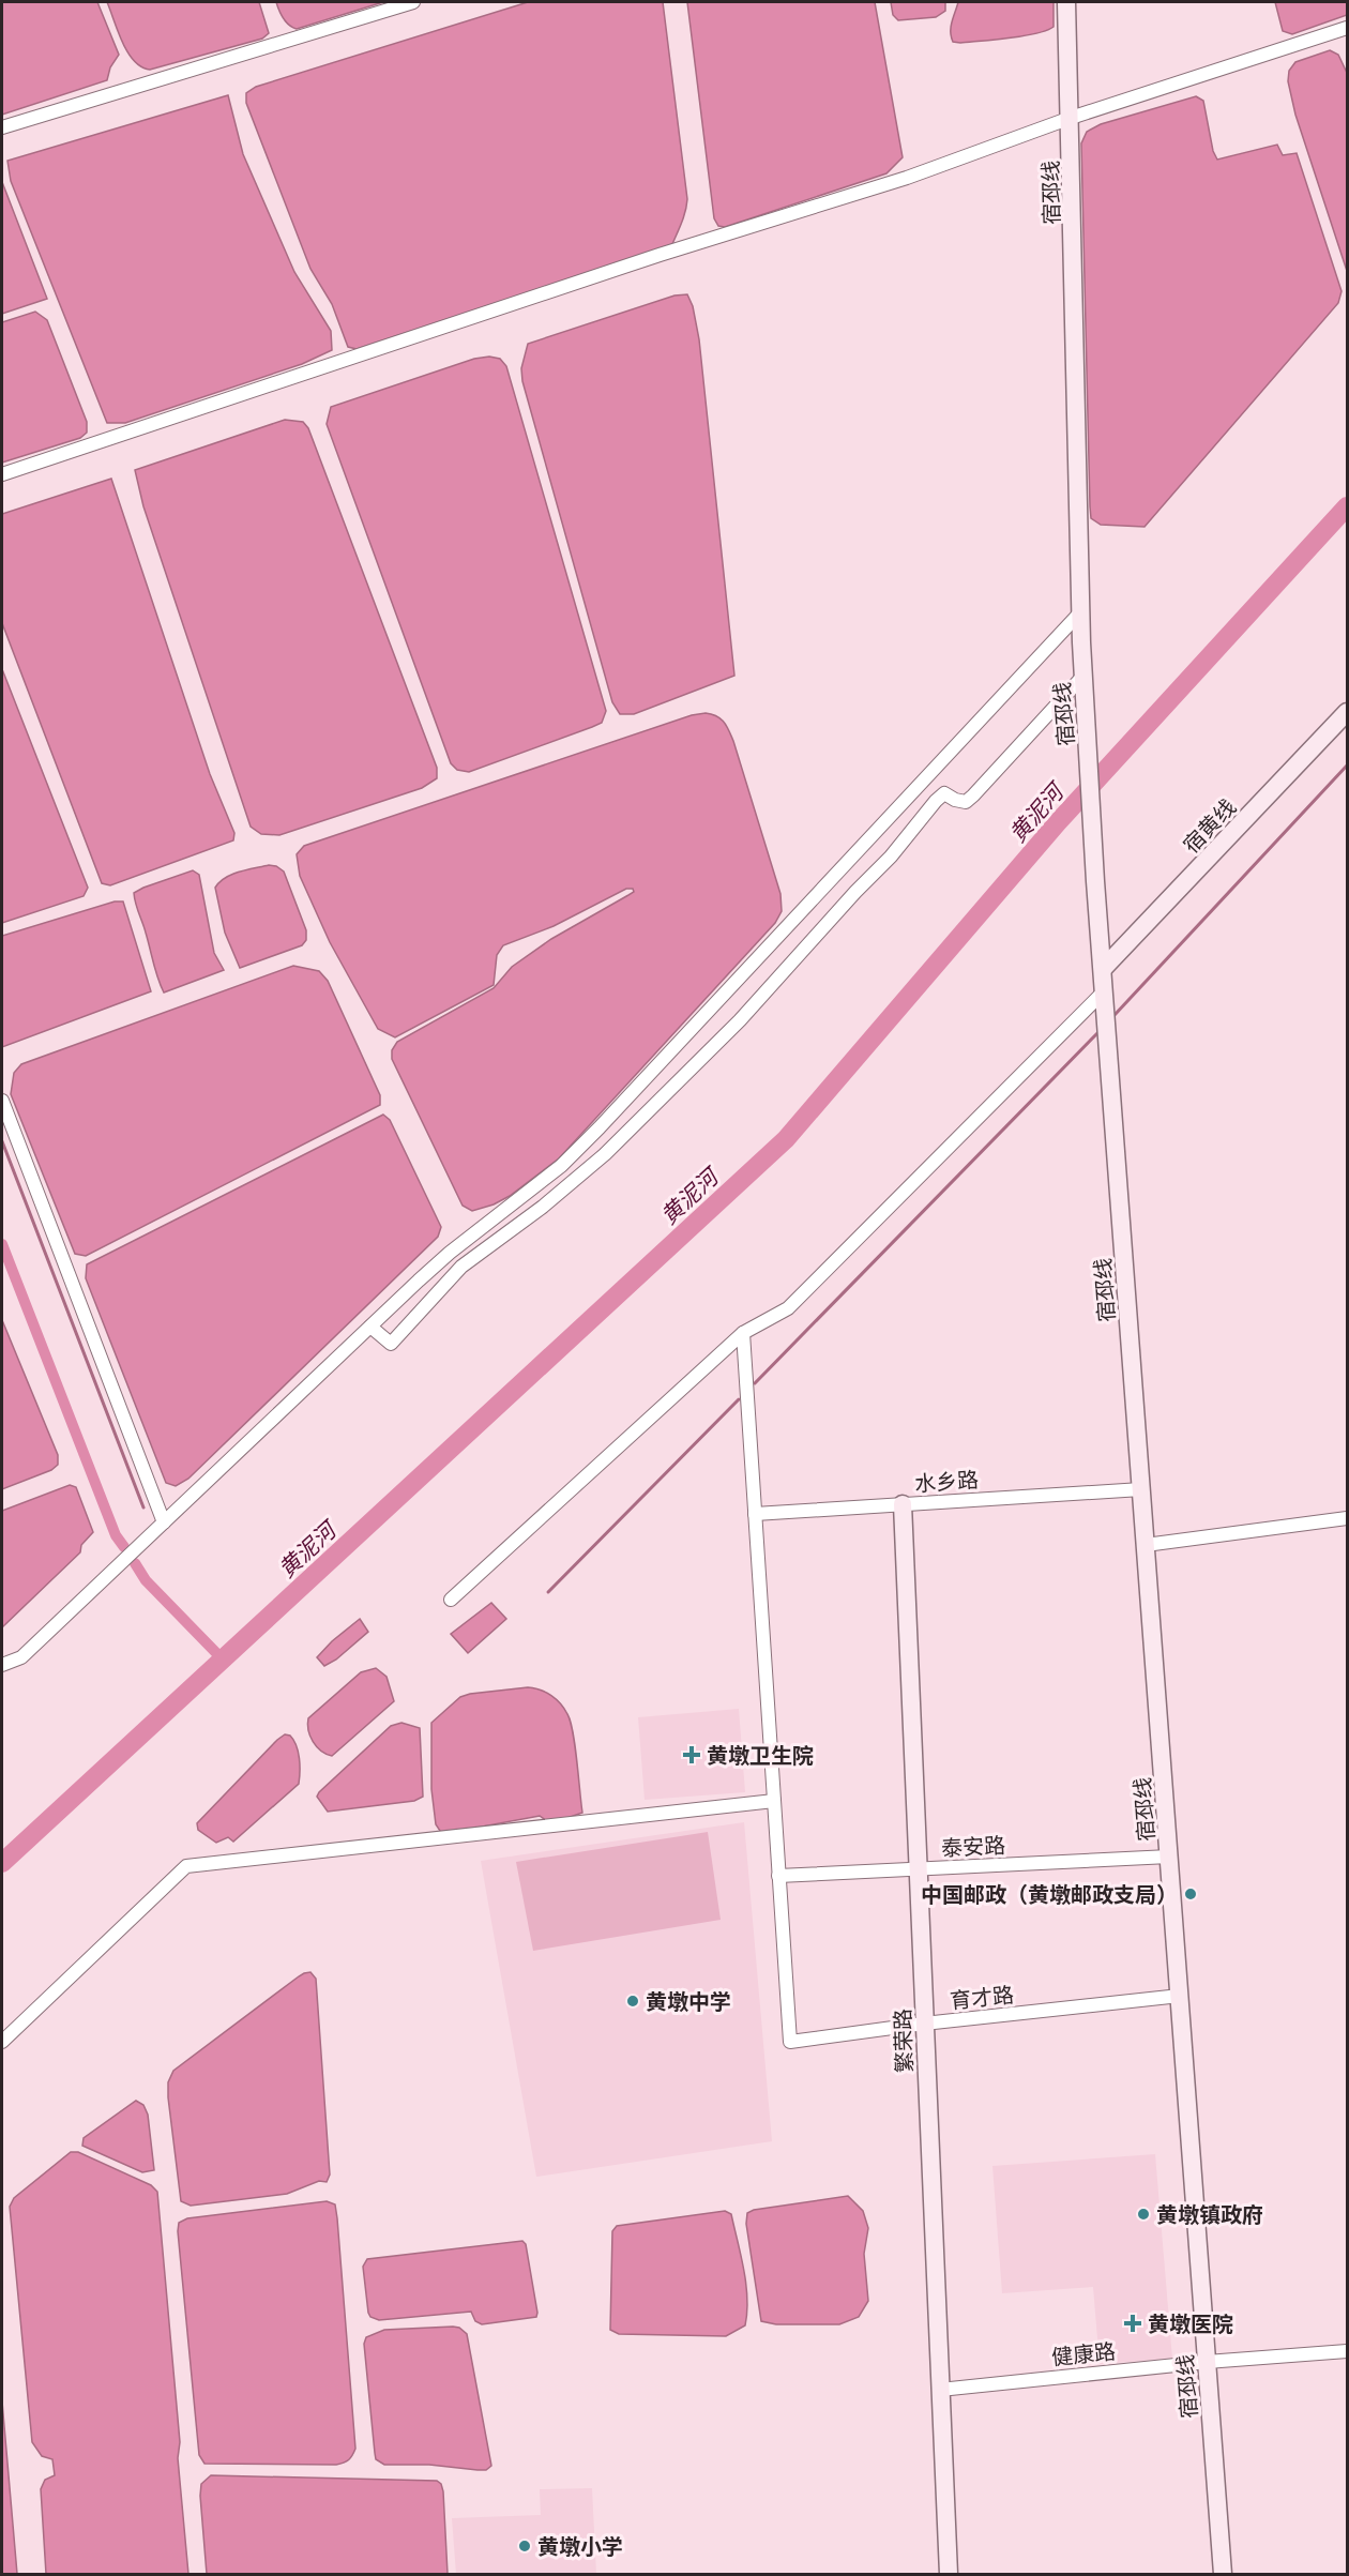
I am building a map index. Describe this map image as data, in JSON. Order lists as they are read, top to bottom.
{
  "streets": {
    "street": [
      "宿邳线",
      "宿黄线",
      "水乡路",
      "泰安路",
      "育才路",
      "繁荣路",
      "健康路"
    ]
  },
  "crossings": [
    ["宿邳线", "宿黄线"],
    ["宿邳线", "水乡路"],
    ["宿邳线", "泰安路"],
    ["宿邳线", "育才路"],
    ["宿邳线", "健康路"],
    ["水乡路", "繁荣路"],
    ["泰安路", "育才路"],
    ["泰安路", "繁荣路"],
    ["育才路", "繁荣路"],
    ["繁荣路", "健康路"]
  ],
  "water": ["黄泥河"],
  "places": {
    "health": ["黄墩卫生院", "黄墩医院"],
    "other": [
      "中国邮政（黄墩邮政支局）",
      "黄墩中学",
      "黄墩镇政府",
      "黄墩小学"
    ]
  }
}
